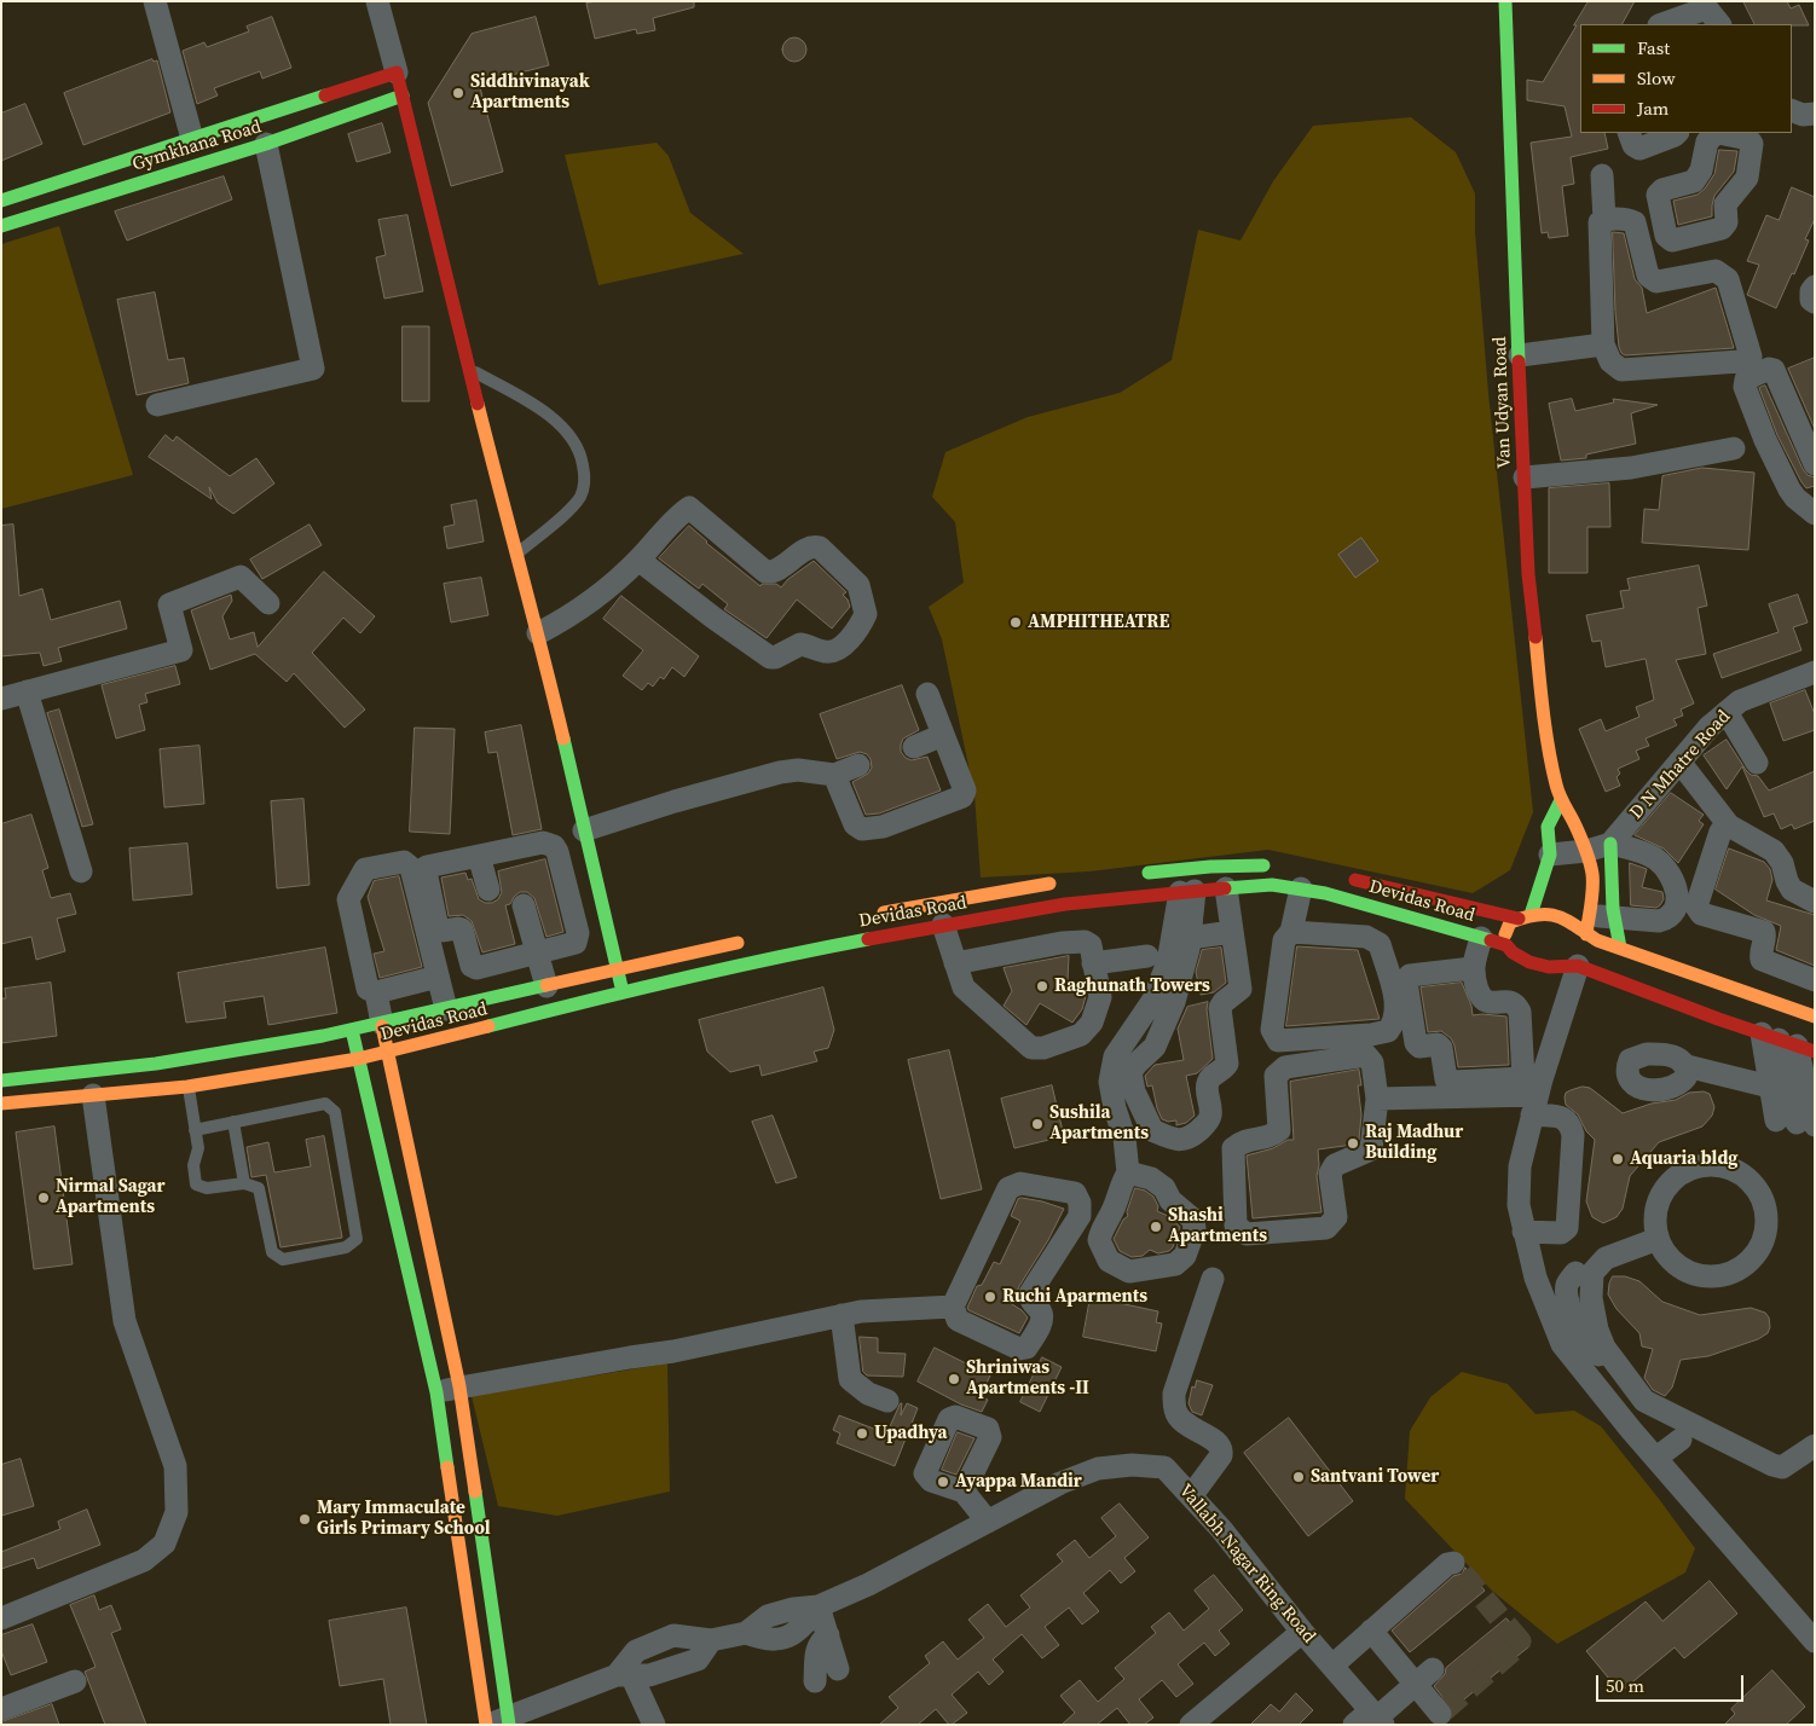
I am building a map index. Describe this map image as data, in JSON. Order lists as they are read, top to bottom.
{
  "streets": {
    "street": [
      "Gymkhana Road",
      "Van Udyan Road",
      "D N Mhatre Road",
      "Devidas Road",
      "Vallabh Nagar Ring Road"
    ]
  },
  "crossings": [
    ["Van Udyan Road", "Devidas Road"]
  ],
  "places": [
    "Siddhivinayak Apartments",
    "AMPHITHEATRE",
    "Raghunath Towers",
    "Sushila Apartments",
    "Raj Madhur Building",
    "Aquaria bldg",
    "Nirmal Sagar Apartments",
    "Shashi Apartments",
    "Ruchi Aparments",
    "Shriniwas Apartments -II",
    "Upadhya",
    "Santvani Tower",
    "Ayappa Mandir",
    "Mary Immaculate Girls Primary School"
  ],
  "legend": ["Fast", "Slow", "Jam"],
  "scale_bar": "50 m"
}
